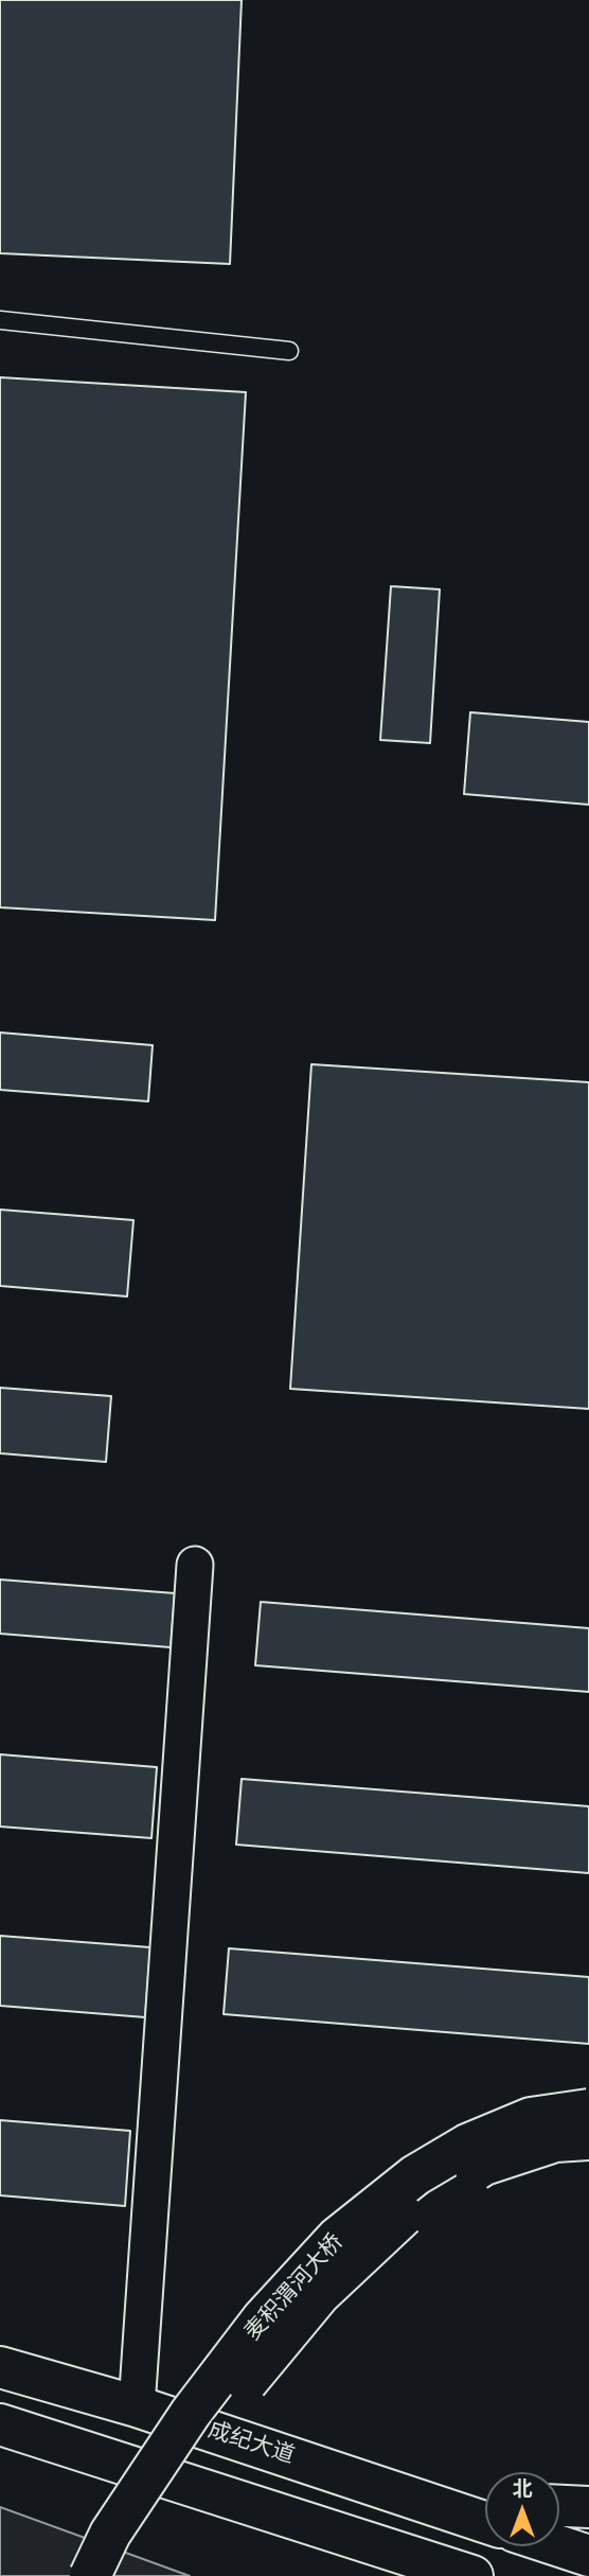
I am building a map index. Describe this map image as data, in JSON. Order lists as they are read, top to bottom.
{
  "streets": {
    "main road": ["麦积渭河大桥", "成纪大道"]
  },
  "north": "top"
}
